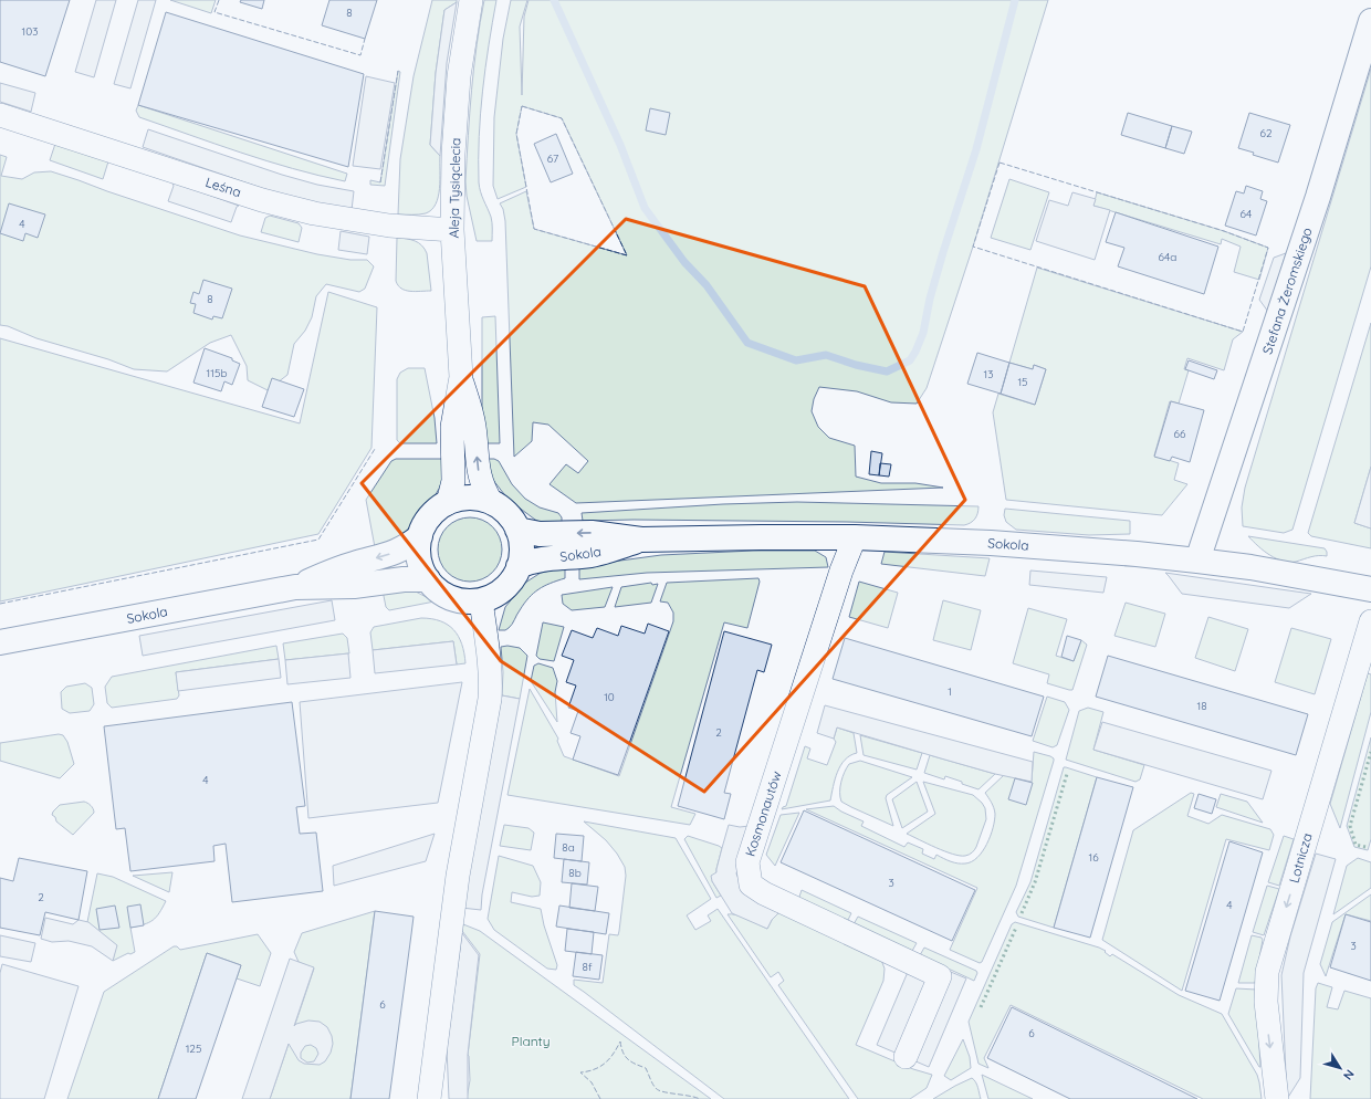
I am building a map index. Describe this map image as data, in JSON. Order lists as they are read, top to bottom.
{
  "streets": {
    "street": [
      "Leśna",
      "Aleja Tysiąclecia",
      "Stefana Żeromskiego",
      "Sokola",
      "Kosmonautów",
      "Lotnicza"
    ]
  },
  "crossings": [
    ["Leśna", "Aleja Tysiąclecia"],
    ["Aleja Tysiąclecia", "Sokola"],
    ["Stefana Żeromskiego", "Sokola"],
    ["Sokola", "Kosmonautów"]
  ],
  "one_way": ["Lotnicza"],
  "parks": ["Planty"],
  "house_numbers": [
    "8",
    "103",
    "62",
    "67",
    "64",
    "4",
    "64a",
    "8",
    "115b",
    "13",
    "15",
    "66",
    "1",
    "10",
    "18",
    "2",
    "4",
    "8a",
    "16",
    "8b",
    "3",
    "2",
    "4",
    "3",
    "8f",
    "6",
    "6",
    "125"
  ],
  "north": "bottom right"
}
